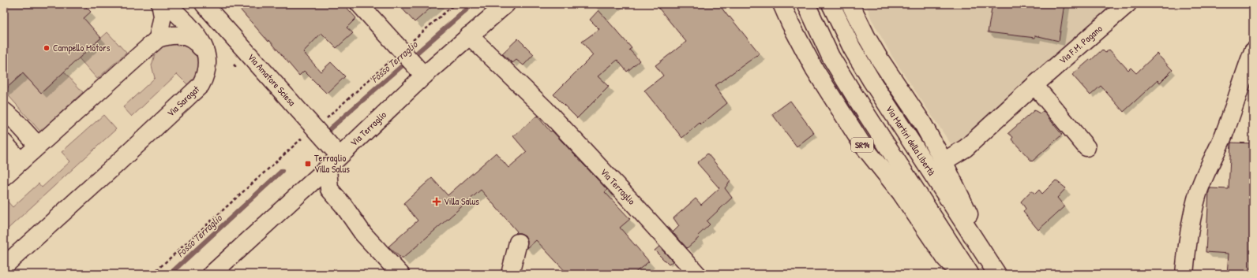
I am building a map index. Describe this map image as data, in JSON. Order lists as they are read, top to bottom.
{
  "streets": {
    "main road": [
      "Via F.M. Pagano",
      "Via Amatore Sciesa",
      "Via Saragat",
      "Via Terraglio",
      "Via Martiri della Libertà",
      "SR14"
    ]
  },
  "crossings": [
    ["Via Amatore Sciesa", "Via Terraglio"]
  ],
  "water": ["Fosso Terraglio"],
  "places": {
    "other": ["Campello Motors"],
    "transit": ["Terraglio Villa Salus"],
    "health": ["Villa Salus"]
  }
}
